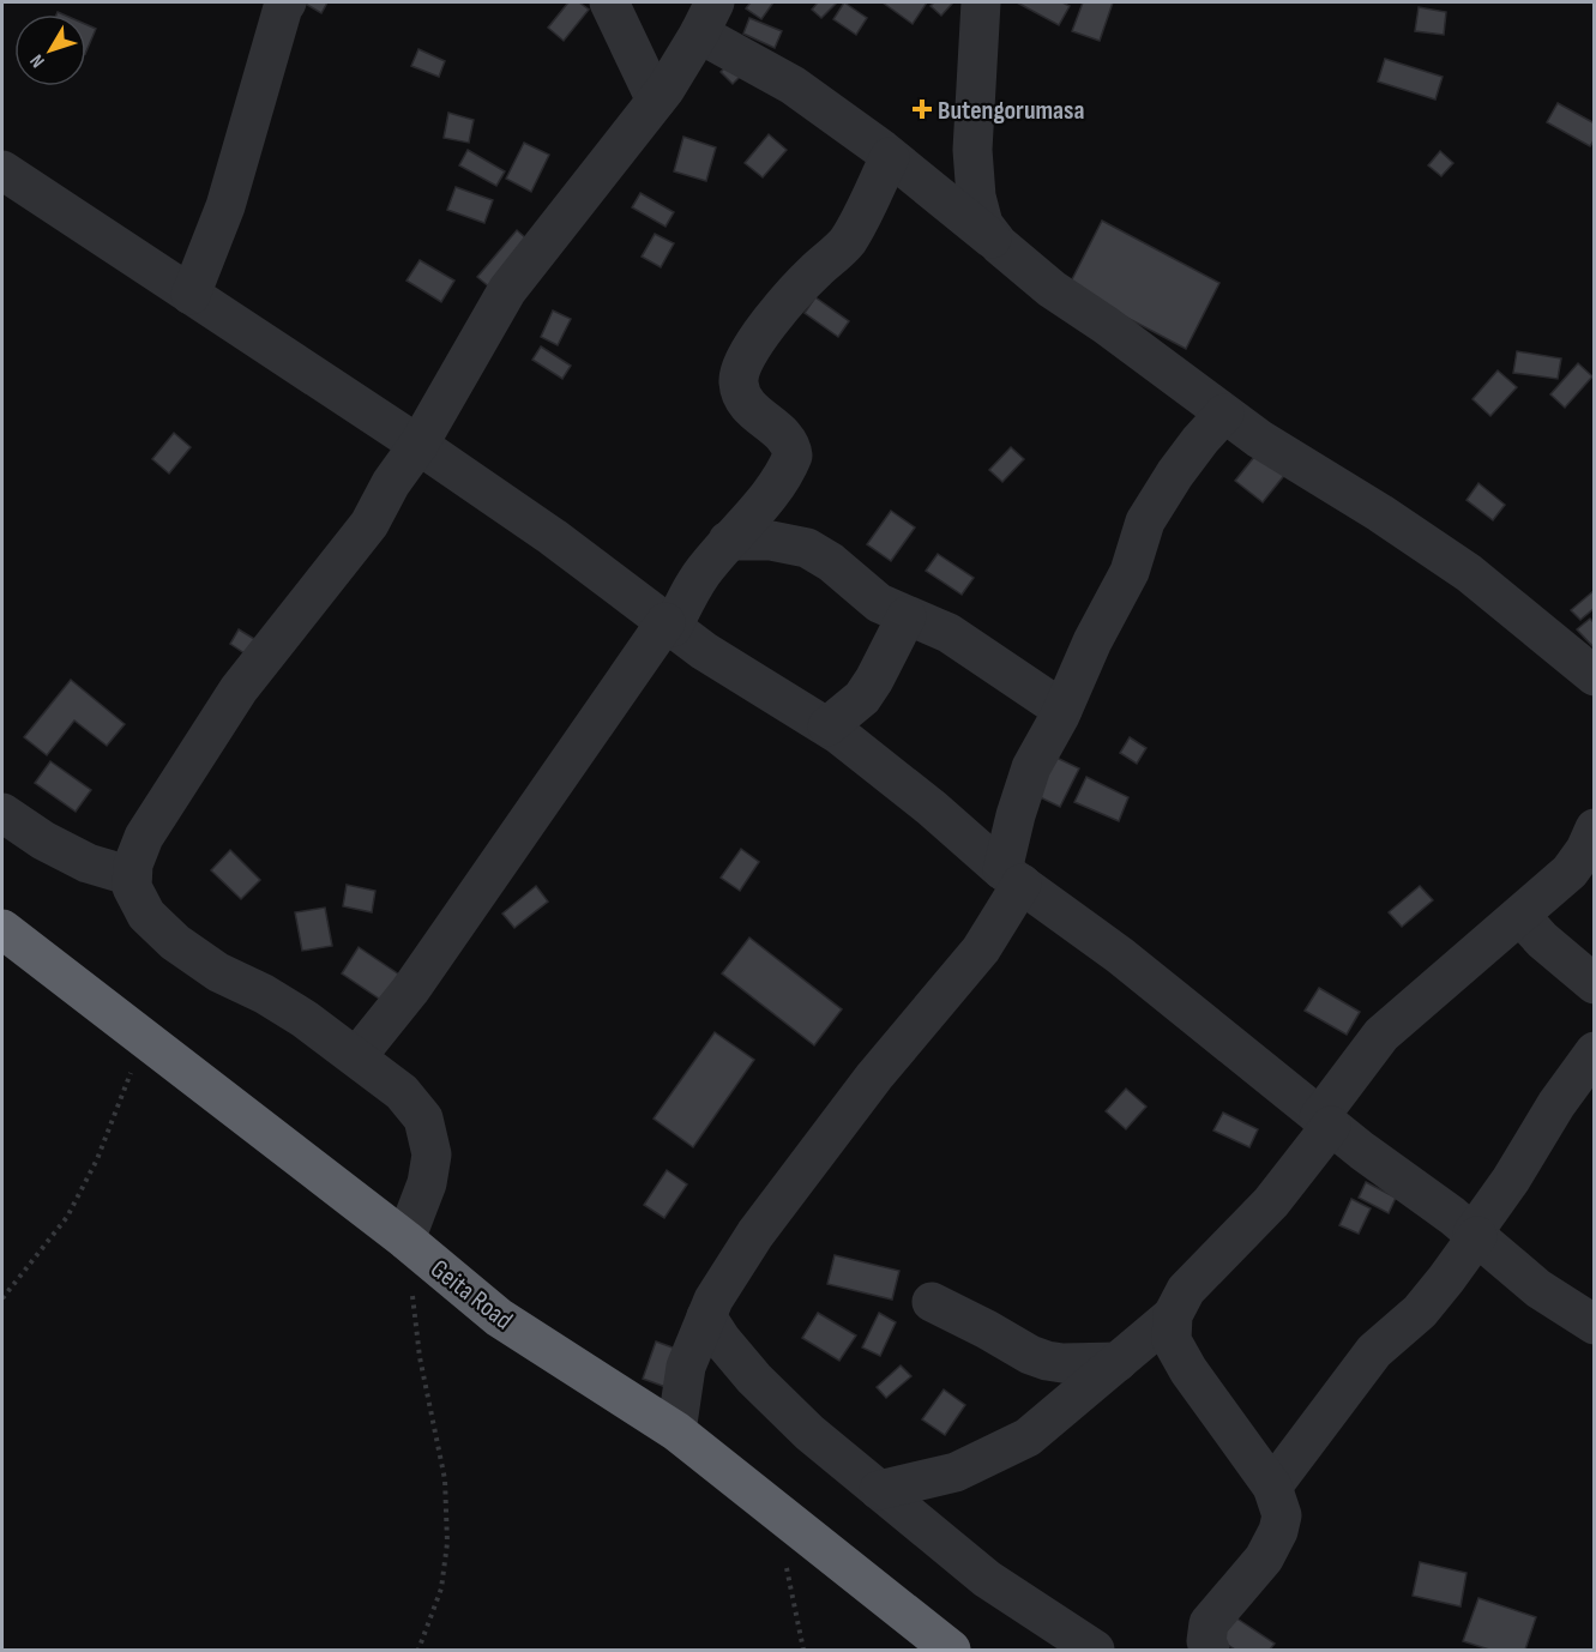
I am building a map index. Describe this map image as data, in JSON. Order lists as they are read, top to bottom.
{
  "streets": {
    "highway": ["Geita Road"]
  },
  "places": {
    "health": ["Butengorumasa"]
  },
  "north": "bottom left"
}
